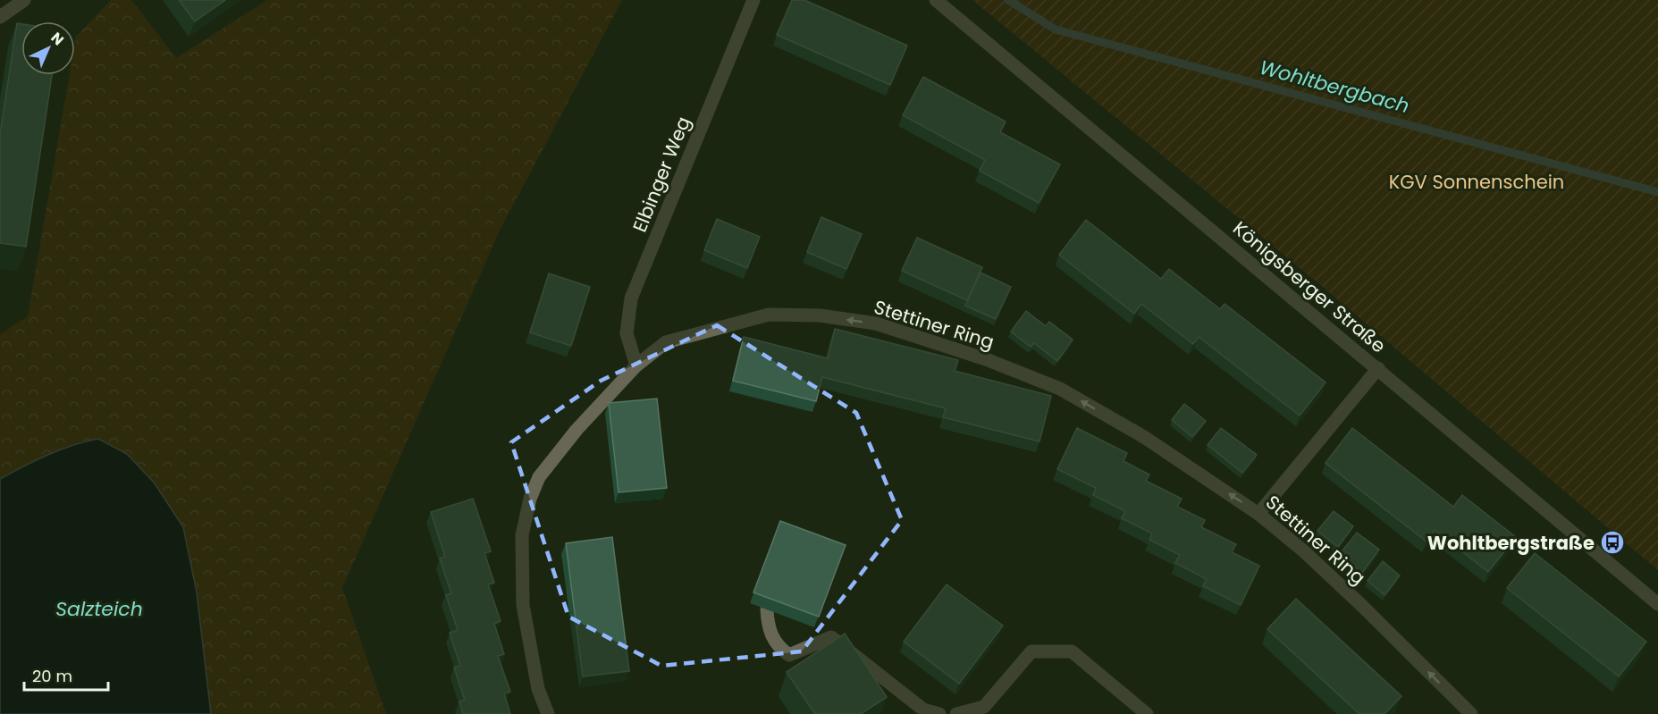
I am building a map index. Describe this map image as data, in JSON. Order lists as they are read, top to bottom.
{
  "streets": {
    "street": ["Elbinger Weg", "Königsberger Straße", "Stettiner Ring"]
  },
  "crossings": [
    ["Elbinger Weg", "Stettiner Ring"]
  ],
  "one_way": ["Stettiner Ring"],
  "water": ["Wohltbergbach", "Salzteich"],
  "parks": ["KGV Sonnenschein"],
  "places": {
    "bus stop": ["Wohltbergstraße"]
  },
  "scale_bar": "20 m",
  "north": "top right"
}
